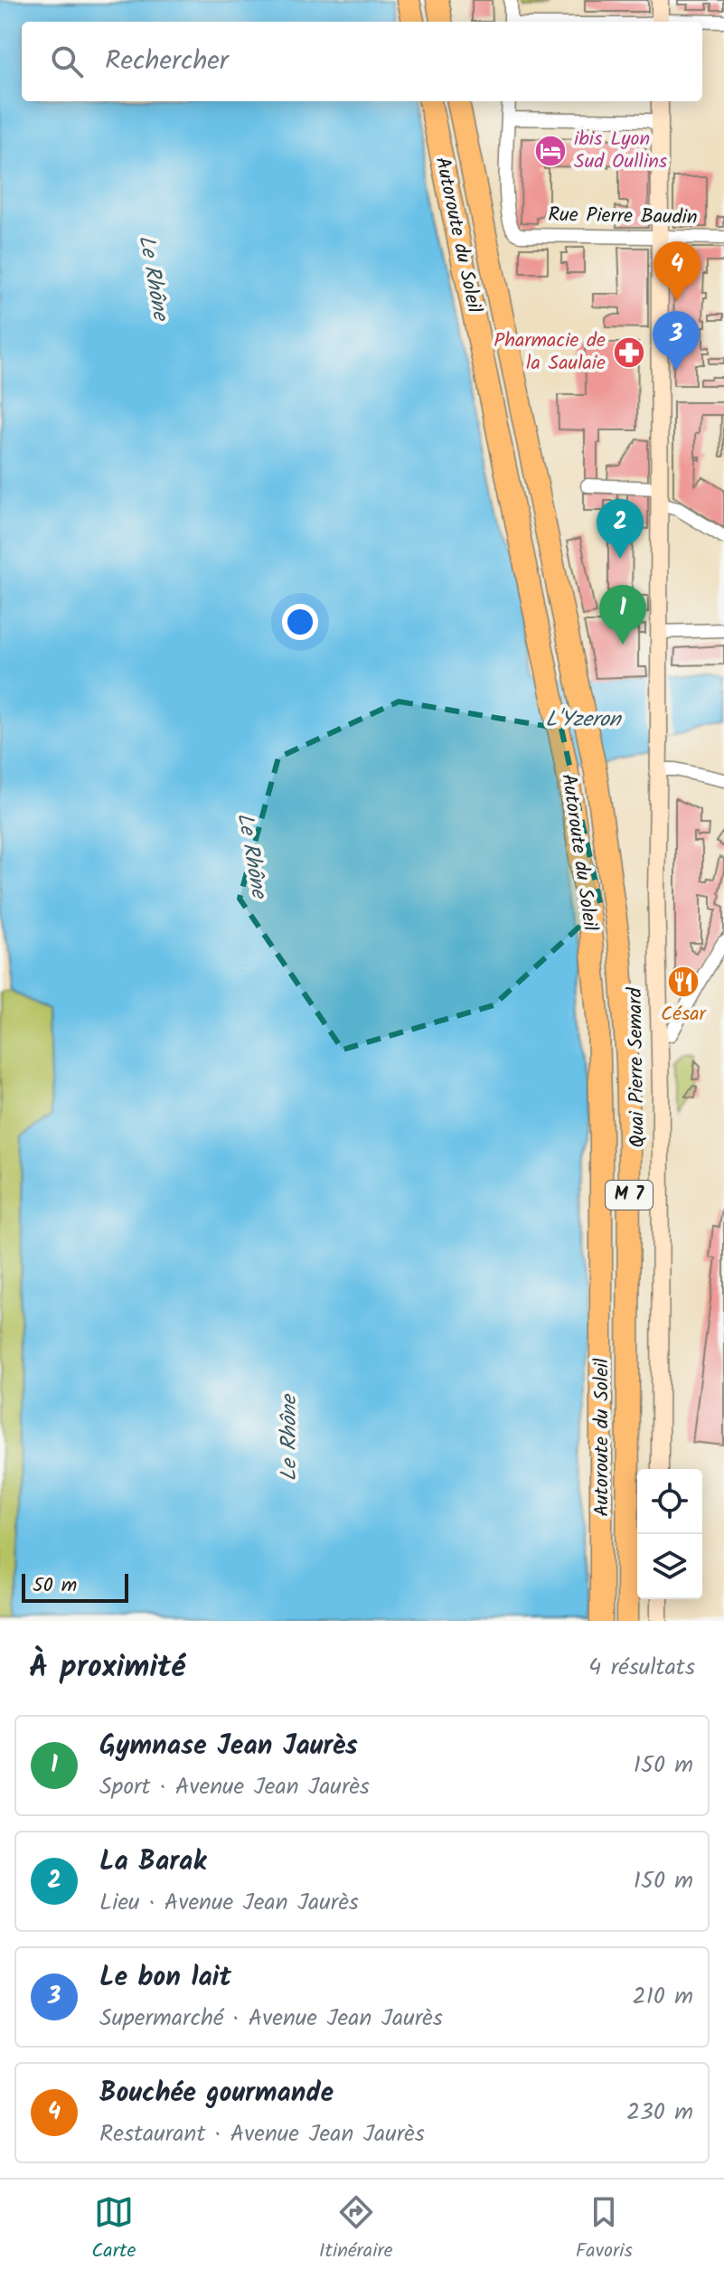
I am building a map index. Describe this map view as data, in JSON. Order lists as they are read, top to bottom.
{
  "streets": {
    "highway": ["Autoroute du Soleil", "M 7"],
    "main road": ["Quai Pierre Semard"],
    "street": ["Rue Pierre Baudin"]
  },
  "crossings": [
    ["Rue Pierre Baudin", "Quai Pierre Semard"]
  ],
  "water": ["Le Rhône", "L'Yzeron"],
  "places": {
    "hotel": ["ibis Lyon Sud Oullins"],
    "pharmacy": ["Pharmacie de la Saulaie"],
    "restaurant": ["César"]
  },
  "scale_bar": "50 m",
  "page": {
    "search": "Rechercher",
    "pins": [
      "4",
      "3",
      "2",
      "1"
    ],
    "scale": "50 m",
    "heading": ["À proximité", "4 résultats"],
    "list": [
      {
        "mark": "1",
        "name": "Gymnase Jean Jaurès",
        "note": "Sport · Avenue Jean Jaurès",
        "value": "150 m"
      },
      {
        "mark": "2",
        "name": "La Barak",
        "note": "Lieu · Avenue Jean Jaurès",
        "value": "150 m"
      },
      {
        "mark": "3",
        "name": "Le bon lait",
        "note": "Supermarché · Avenue Jean Jaurès",
        "value": "210 m"
      },
      {
        "mark": "4",
        "name": "Bouchée gourmande",
        "note": "Restaurant · Avenue Jean Jaurès",
        "value": "230 m"
      }
    ],
    "nav": ["Carte", "Itinéraire", "Favoris"]
  }
}
